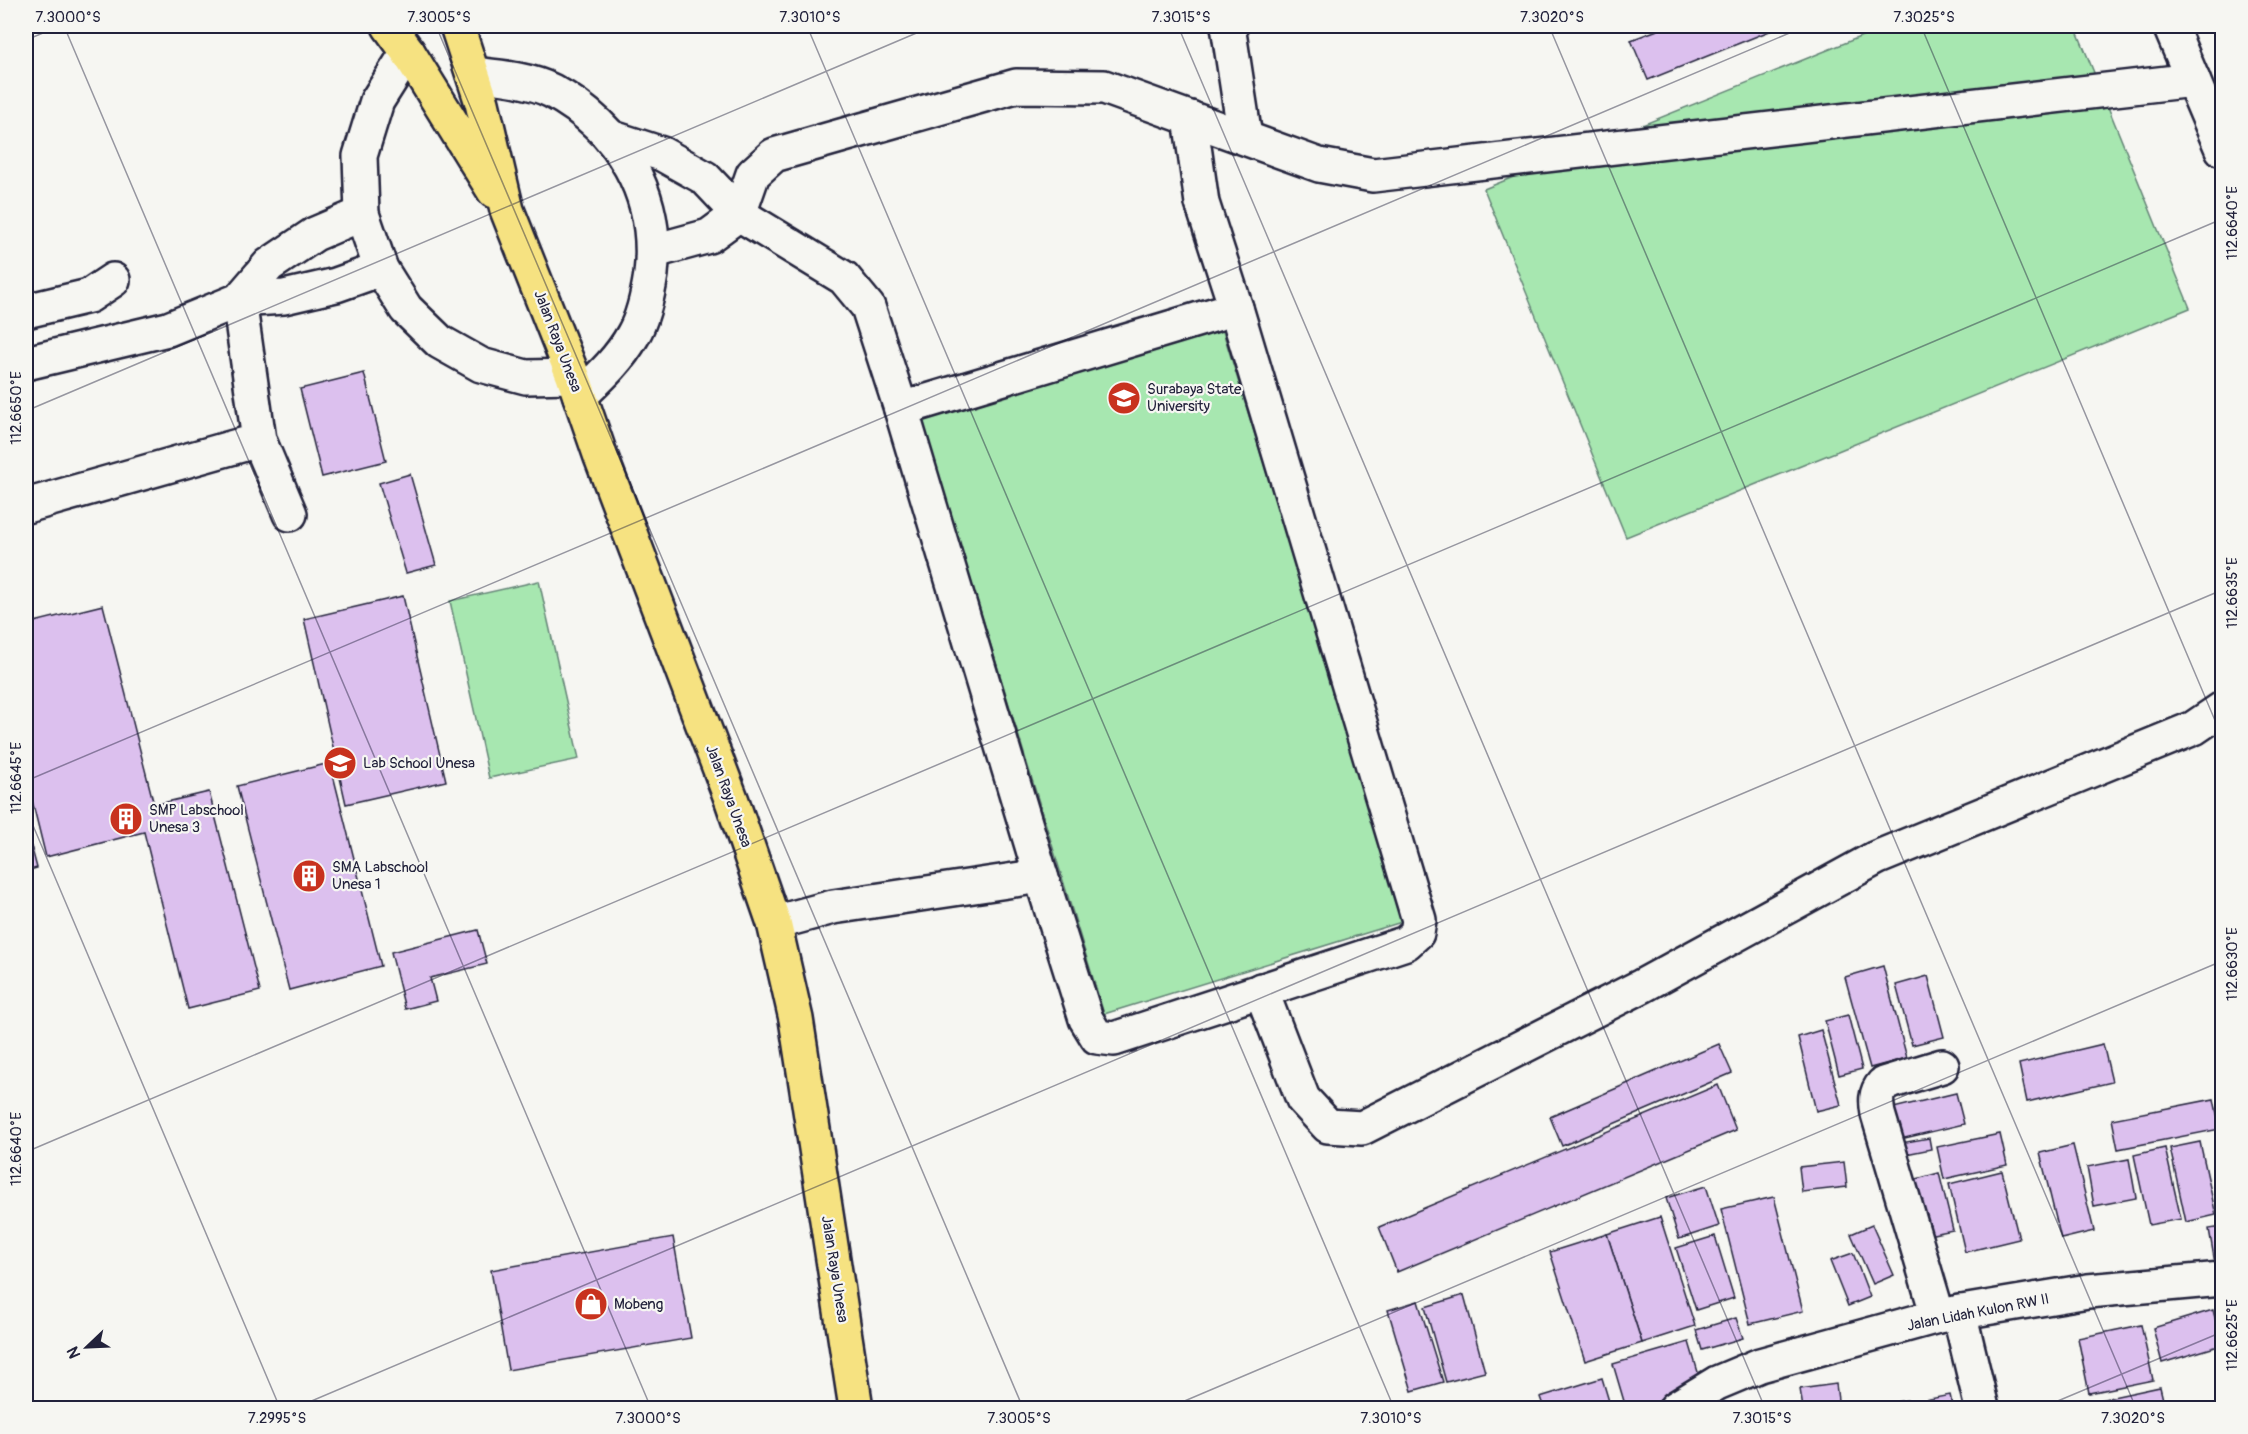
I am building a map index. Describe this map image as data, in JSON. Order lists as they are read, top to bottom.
{
  "streets": {
    "main road": ["Jalan Raya Unesa"],
    "street": ["Jalan Lidah Kulon RW II"]
  },
  "places": {
    "school or university": ["Surabaya State University", "Lab School Unesa"],
    "building": ["SMP Labschool Unesa 3", "SMA Labschool Unesa 1"],
    "shop": ["Mobeng"]
  },
  "north": "bottom left",
  "coordinates": [
    "7.3000°S",
    "7.3005°S",
    "7.3010°S",
    "7.3015°S",
    "7.3020°S",
    "7.3025°S",
    "112.6640°E",
    "112.6650°E",
    "112.6635°E",
    "112.6645°E",
    "112.6630°E",
    "112.6625°E",
    "7.2995°S"
  ]
}
